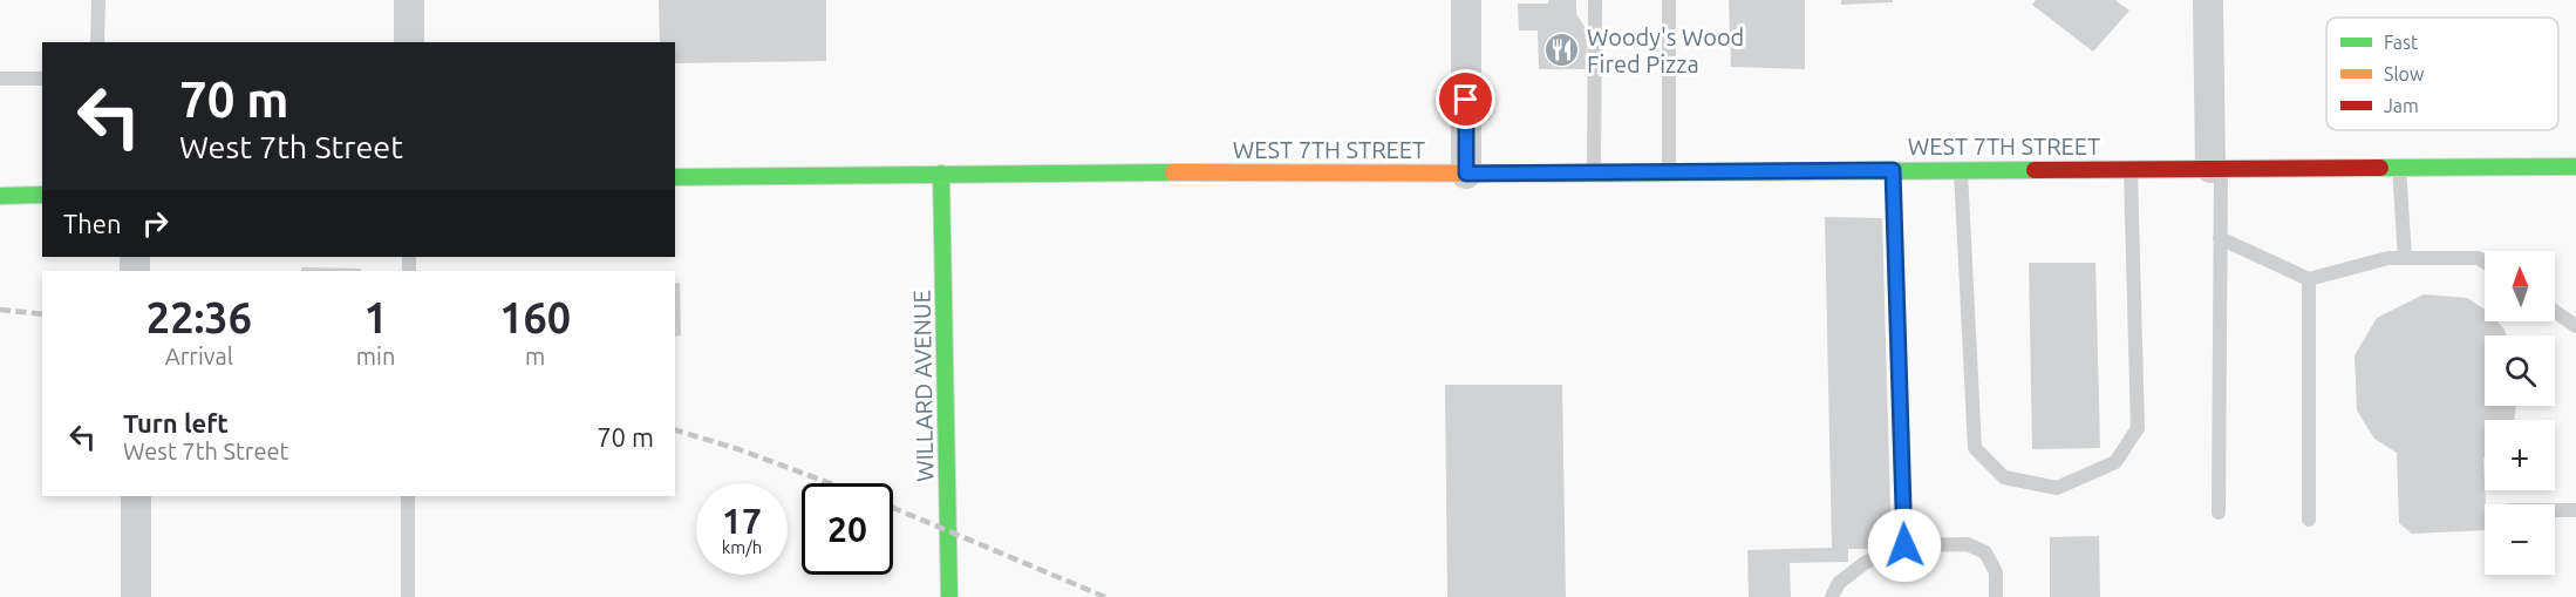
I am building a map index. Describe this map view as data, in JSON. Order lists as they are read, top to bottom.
{
  "streets": {
    "main road": ["WEST 7TH STREET", "WILLARD AVENUE"]
  },
  "crossings": [
    ["WEST 7TH STREET", "WILLARD AVENUE"]
  ],
  "places": {
    "restaurant": ["Woody's Wood Fired Pizza"]
  },
  "legend": ["Fast", "Slow", "Jam"],
  "north": "top",
  "page": {
    "turn": ["70 m", "West 7th Street"],
    "then": "Then",
    "map_buttons": ["+", "−"],
    "eta": [
      "22:36",
      "Arrival",
      "1",
      "min",
      "160",
      "m"
    ],
    "list": [
      {
        "name": "Turn left",
        "note": "West 7th Street",
        "value": "70 m"
      }
    ],
    "speed": "17 km/h",
    "limit": "20"
  }
}
